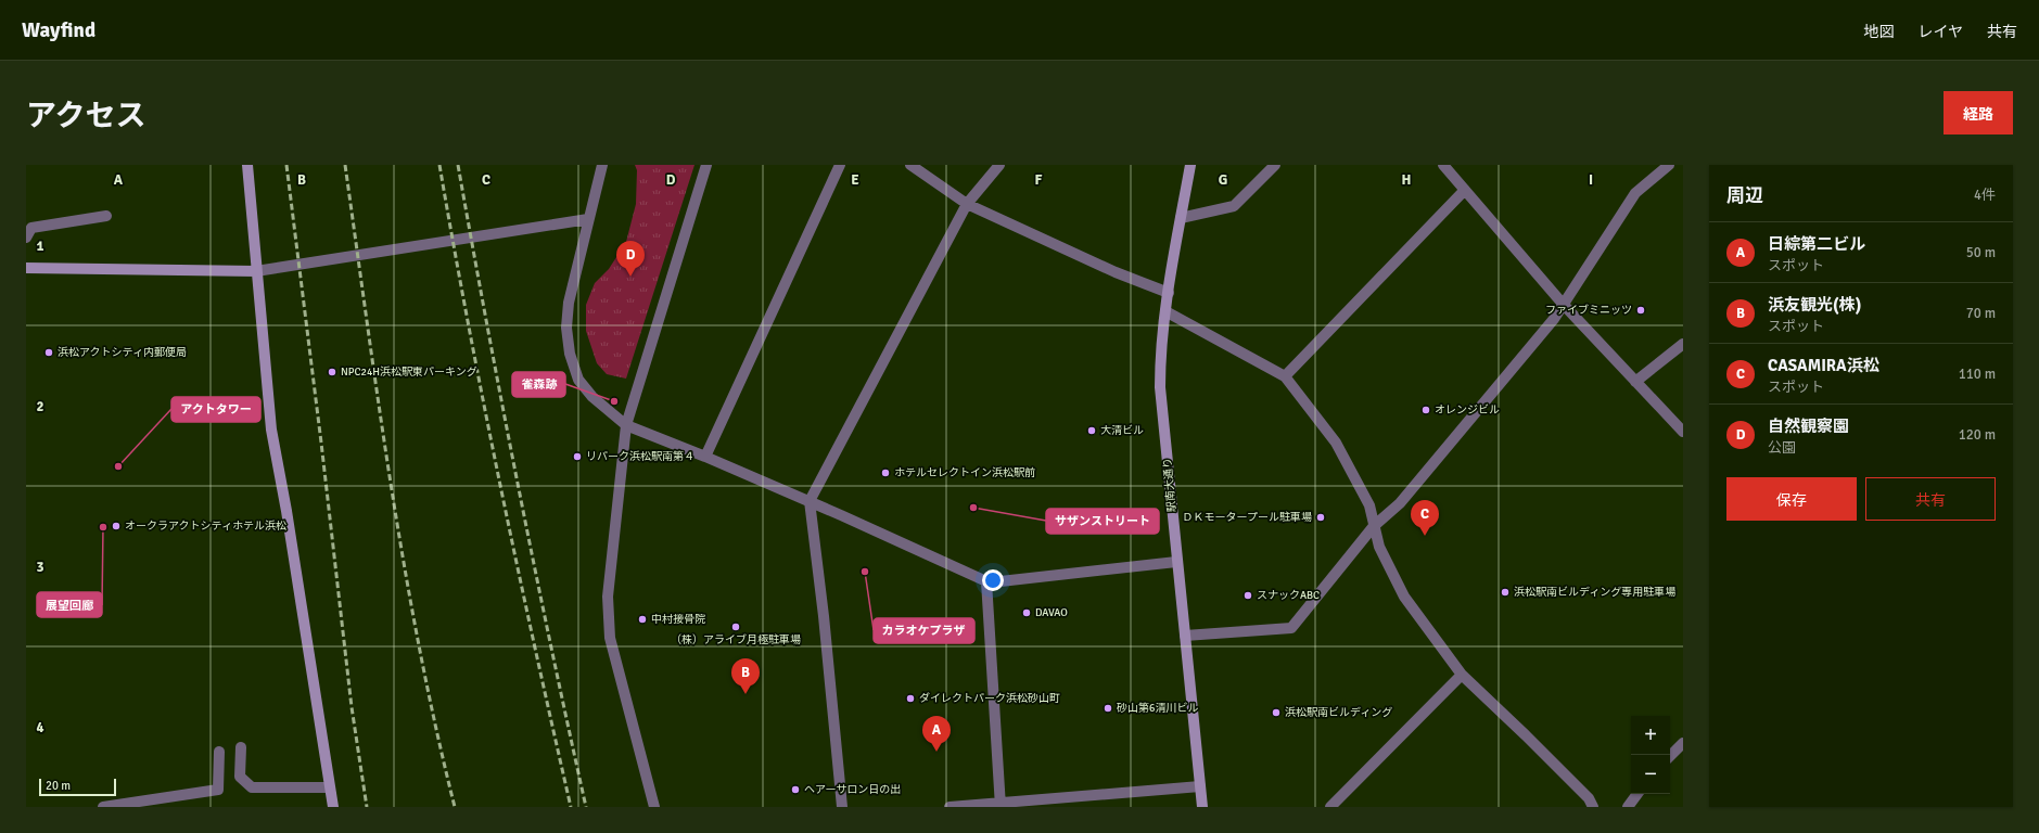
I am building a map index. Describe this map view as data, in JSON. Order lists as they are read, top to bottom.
{
  "streets": {
    "street": ["駅南大通り"]
  },
  "places": [
    "ファイブミニッツ",
    "浜松アクトシティ内郵便局",
    "NPC24H浜松駅東パーキング",
    "雀森跡",
    "オレンジビル",
    "大清ビル",
    "リパーク浜松駅南第４",
    "アクトタワー",
    "ホテルセレクトイン浜松駅前",
    "サザンストリート",
    "ＤＫモータープール駐車場",
    "オークラアクトシティホテル浜松",
    "展望回廊",
    "カラオケプラザ",
    "浜松駅南ビルディング専用駐車場",
    "スナックABC",
    "DAVAO",
    "中村接骨院",
    "（株）アライブ月極駐車場",
    "ダイレクトパーク浜松砂山町",
    "砂山第6清川ビル",
    "浜松駅南ビルディング",
    "ヘアーサロン日の出"
  ],
  "scale_bar": "20 m",
  "page": {
    "header": "Wayfind",
    "nav": ["地図", "レイヤ", "共有"],
    "title": "アクセス",
    "buttons": [
      "経路",
      ["保存", "共有"]
    ],
    "heading": ["周辺", "4件"],
    "list": [
      {
        "mark": "A",
        "name": "日綜第二ビル",
        "note": "スポット",
        "value": "50 m"
      },
      {
        "mark": "B",
        "name": "浜友観光(株)",
        "note": "スポット",
        "value": "70 m"
      },
      {
        "mark": "C",
        "name": "CASAMIRA浜松",
        "note": "スポット",
        "value": "110 m"
      },
      {
        "mark": "D",
        "name": "自然観察園",
        "note": "公園",
        "value": "120 m"
      }
    ],
    "pins": [
      "D",
      "C",
      "B",
      "A"
    ],
    "map_buttons": ["+", "−"],
    "scale": "20 m"
  },
  "grid": {
    "columns": [
      "A",
      "B",
      "C",
      "D",
      "E",
      "F",
      "G",
      "H",
      "I"
    ],
    "rows": [
      "1",
      "2",
      "3",
      "4"
    ]
  }
}
